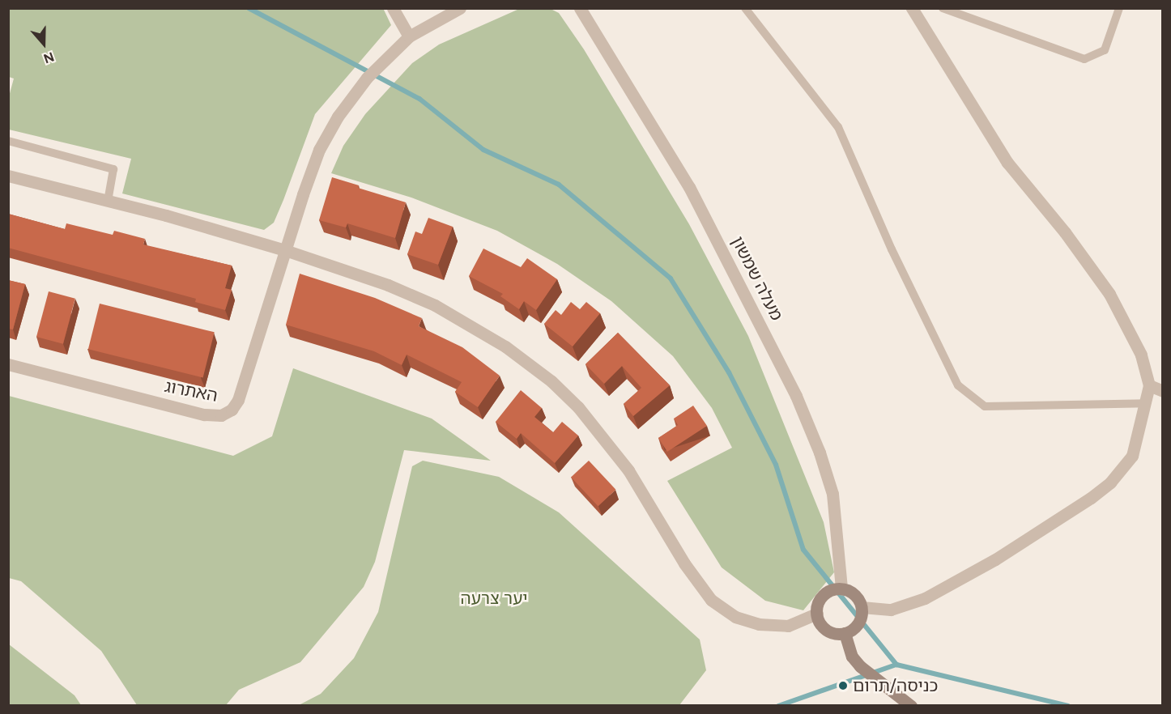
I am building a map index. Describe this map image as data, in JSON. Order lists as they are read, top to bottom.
{
  "streets": {
    "street": ["מעלה שמשון", "האתרוג"]
  },
  "parks": ["יער צרעה"],
  "places": ["כניסה/תרום"],
  "north": "bottom"
}
